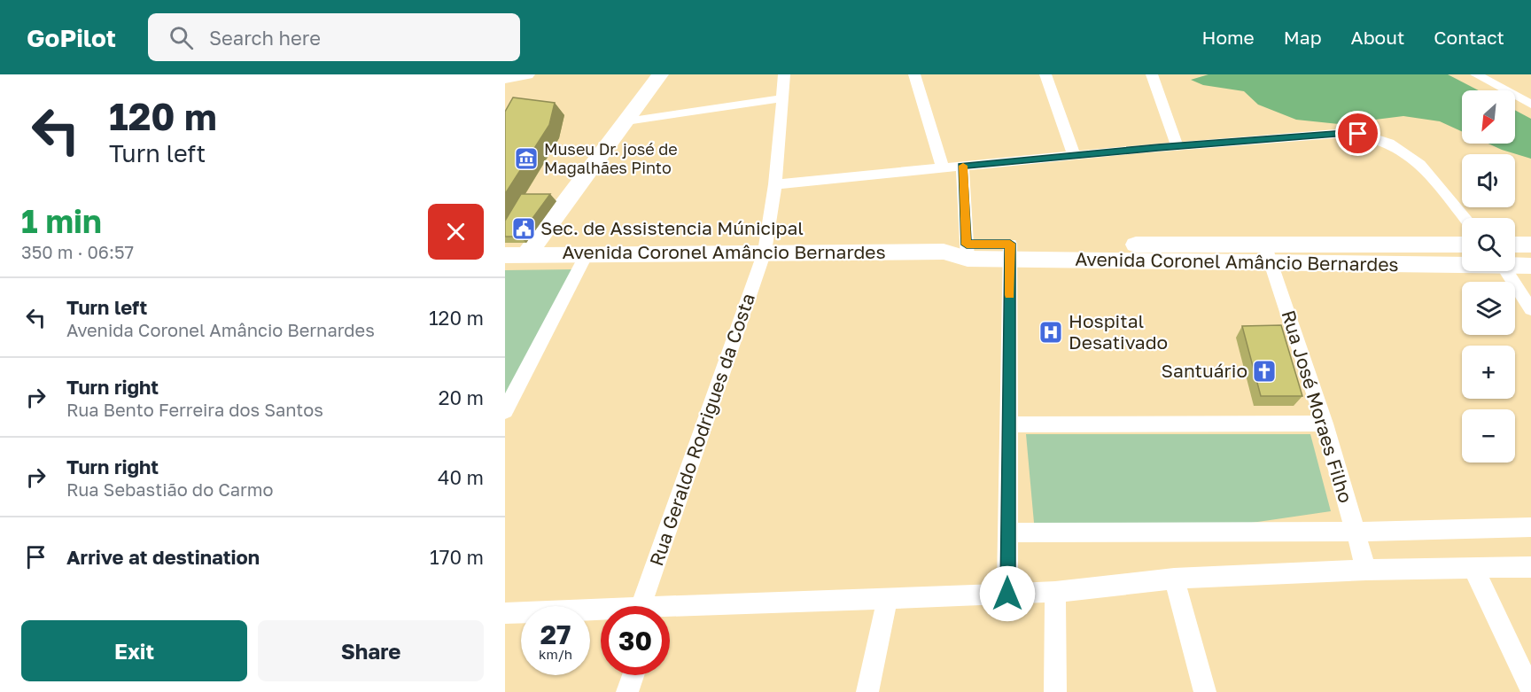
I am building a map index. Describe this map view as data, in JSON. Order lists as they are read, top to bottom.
{
  "streets": {
    "street": ["Avenida Coronel Amâncio Bernardes", "Rua José Moraes Filho", "Rua Geraldo Rodrigues da Costa"]
  },
  "crossings": [
    ["Avenida Coronel Amâncio Bernardes", "Rua José Moraes Filho"],
    ["Avenida Coronel Amâncio Bernardes", "Rua Geraldo Rodrigues da Costa"]
  ],
  "places": {
    "museum": ["Museu Dr. josé de Magalhães Pinto"],
    "public building": ["Sec. de Assistencia Múnicipal"],
    "hospital": ["Hospital Desativado"],
    "church": ["Santuário"]
  },
  "north": "bottom left",
  "page": {
    "header": "GoPilot",
    "search": "Search here",
    "nav": [
      "Home",
      "Map",
      "About",
      "Contact"
    ],
    "turn": ["120 m", "Turn left"],
    "map_buttons": ["+", "−"],
    "heading": ["1 min", "350 m · 06:57"],
    "list": [
      {
        "name": "Turn left",
        "note": "Avenida Coronel Amâncio Bernardes",
        "value": "120 m"
      },
      {
        "name": "Turn right",
        "note": "Rua Bento Ferreira dos Santos",
        "value": "20 m"
      },
      {
        "name": "Turn right",
        "note": "Rua Sebastião do Carmo",
        "value": "40 m"
      },
      {
        "name": "Arrive at destination",
        "value": "170 m"
      }
    ],
    "speed": "27 km/h",
    "limit": "30",
    "buttons": ["Exit", "Share"]
  }
}
